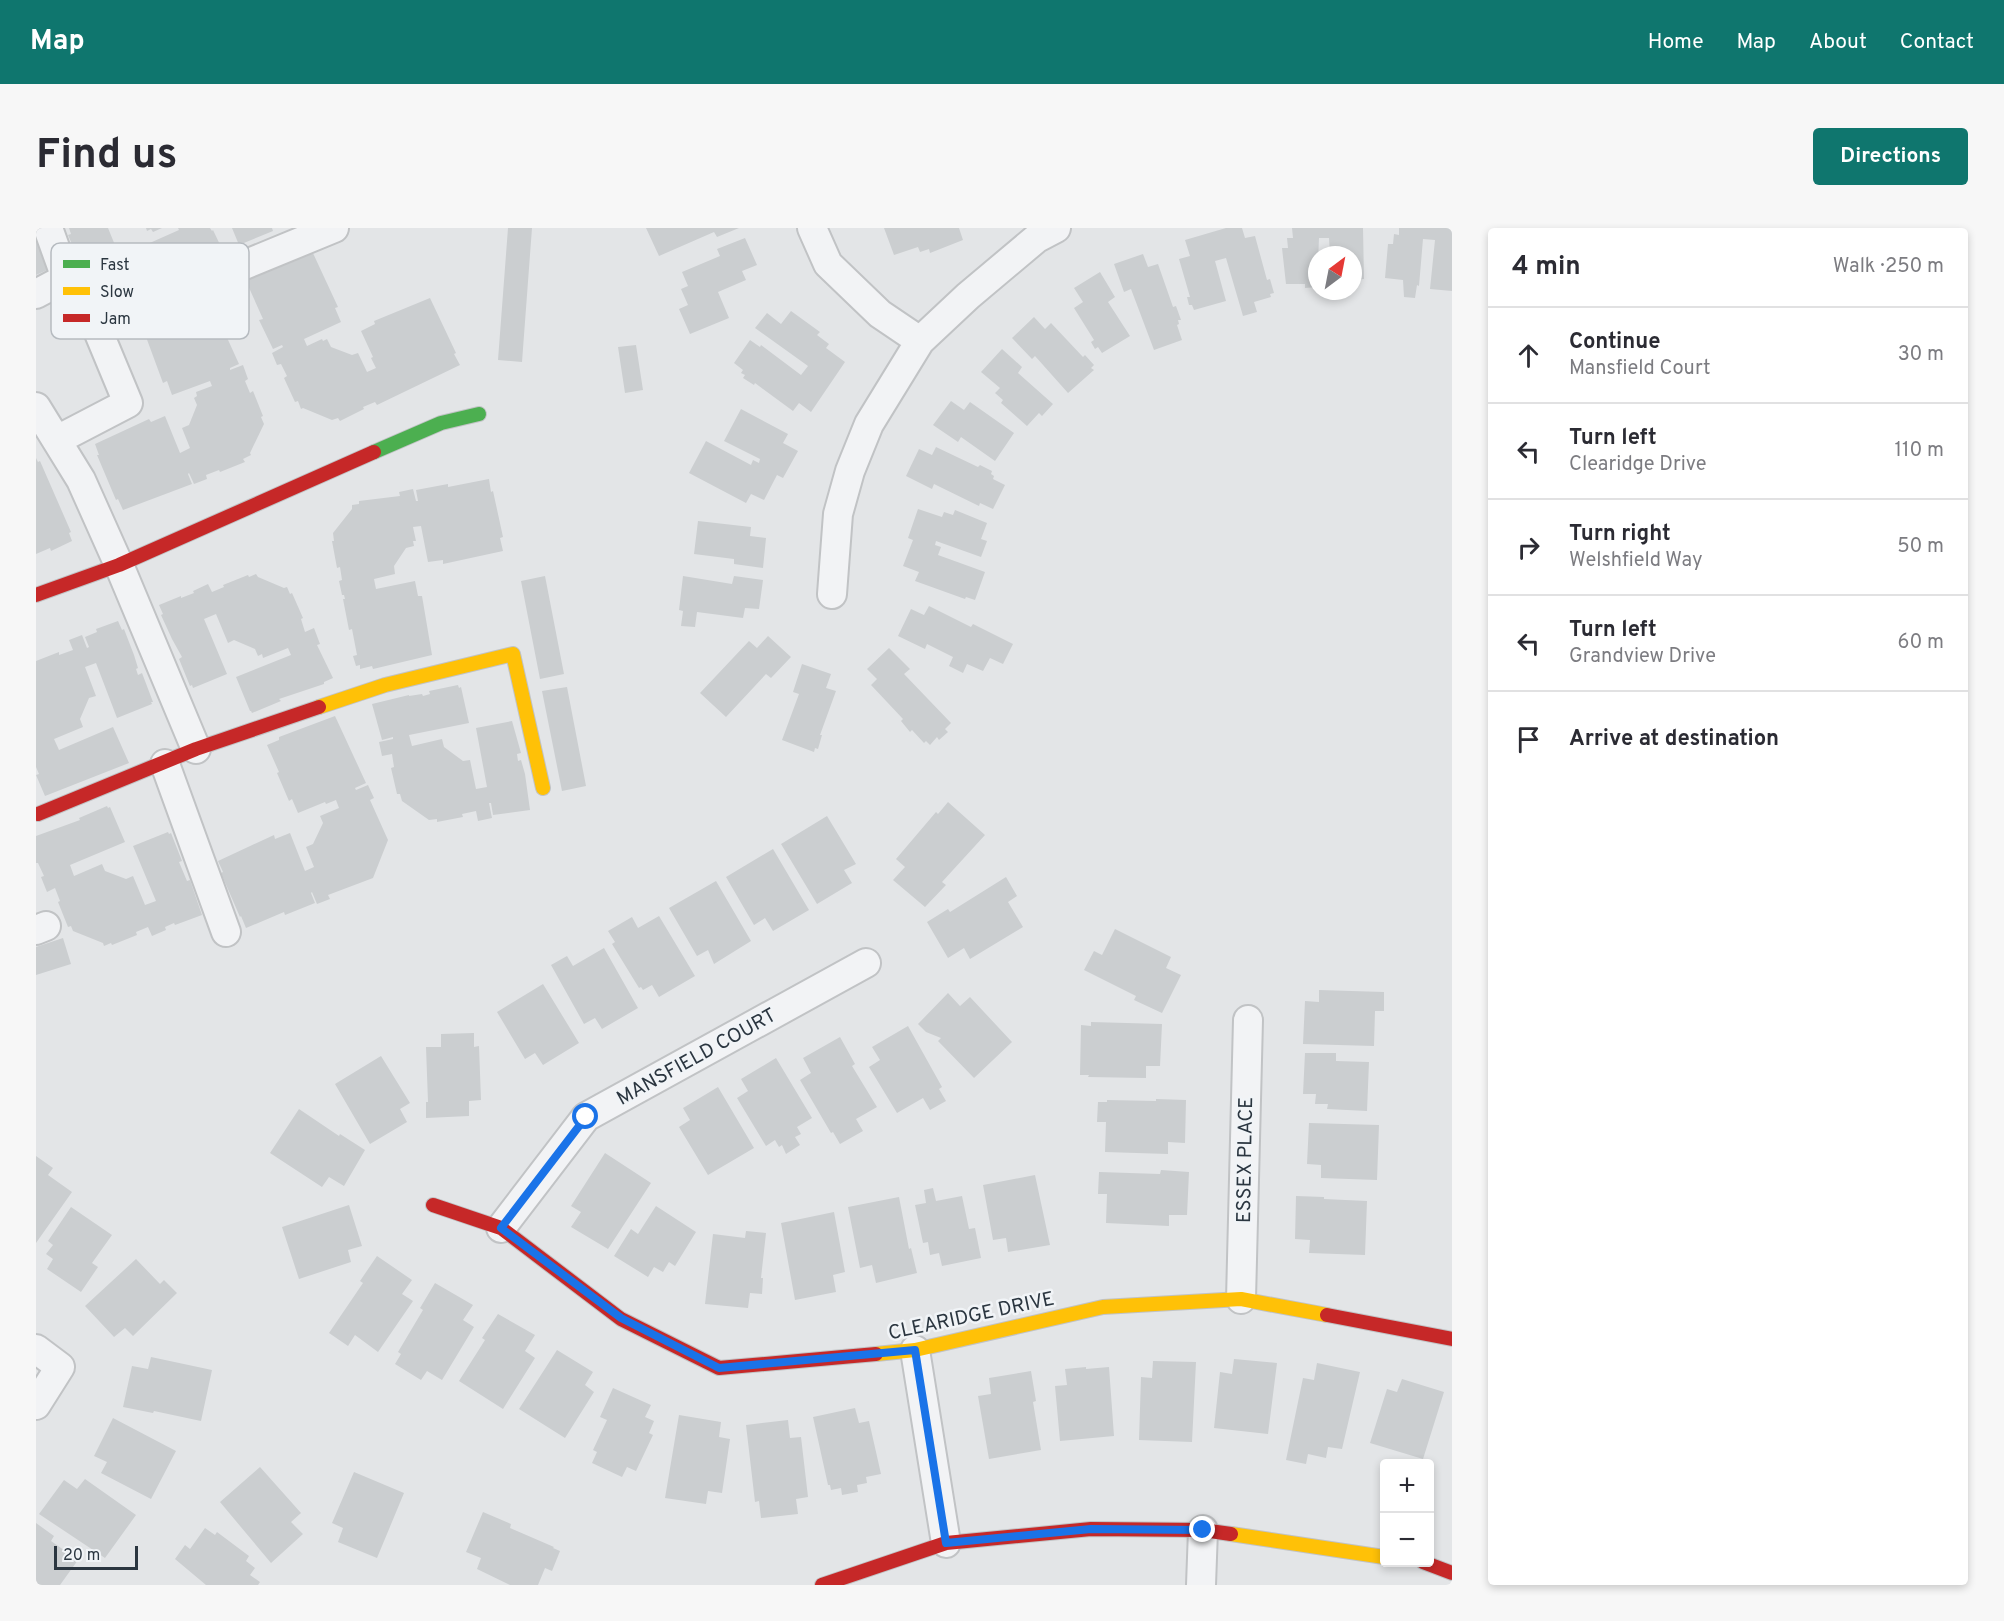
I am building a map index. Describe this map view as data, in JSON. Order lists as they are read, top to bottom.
{
  "streets": {
    "street": ["MANSFIELD COURT", "ESSEX PLACE", "CLEARIDGE DRIVE"]
  },
  "crossings": [
    ["MANSFIELD COURT", "CLEARIDGE DRIVE"],
    ["ESSEX PLACE", "CLEARIDGE DRIVE"]
  ],
  "legend": ["Fast", "Slow", "Jam"],
  "scale_bar": "20 m",
  "north": "top right",
  "page": {
    "header": "Map",
    "nav": [
      "Home",
      "Map",
      "About",
      "Contact"
    ],
    "buttons": "Directions",
    "title": "Find us",
    "heading": ["4 min", "Walk · 250 m"],
    "list": [
      ["Continue", "Mansfield Court", "30 m"],
      ["Turn left", "Clearidge Drive", "110 m"],
      ["Turn right", "Welshfield Way", "50 m"],
      ["Turn left", "Grandview Drive", "60 m"],
      "Arrive at destination"
    ],
    "map_buttons": ["+", "−"],
    "scale": "20 m"
  }
}
